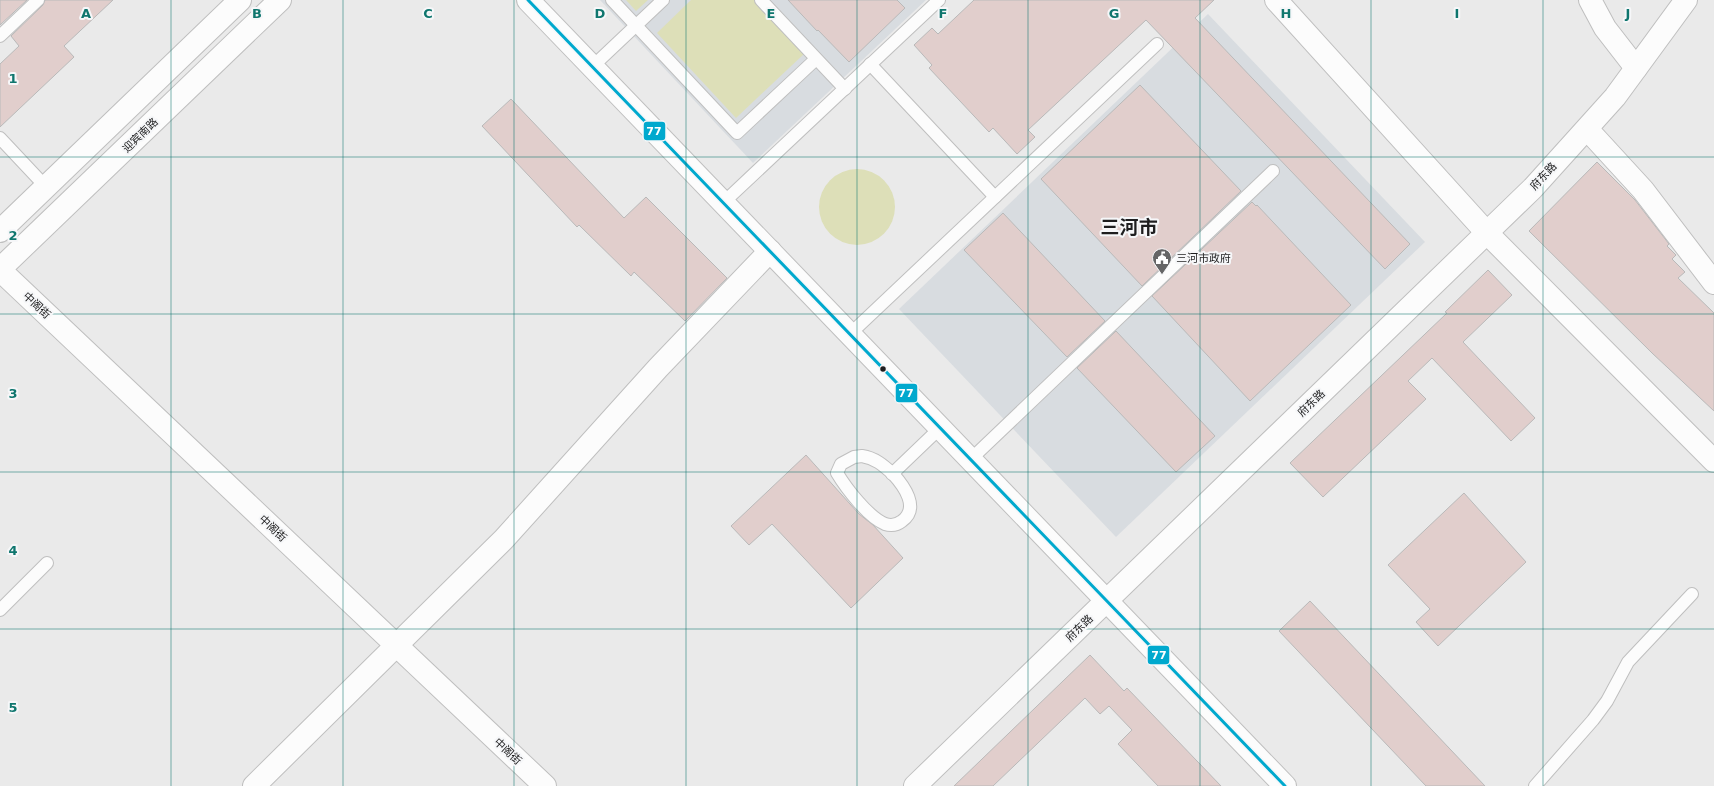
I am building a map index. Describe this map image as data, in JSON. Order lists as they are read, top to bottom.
{
  "streets": {
    "street": ["迎宾南路", "府东路", "中阁街"]
  },
  "crossings": [
    ["迎宾南路", "中阁街"]
  ],
  "districts": ["三河市"],
  "places": {
    "public building": ["三河市政府"]
  },
  "lines": ["transit line 77"],
  "grid": {
    "columns": [
      "A",
      "B",
      "C",
      "D",
      "E",
      "F",
      "G",
      "H",
      "I",
      "J"
    ],
    "rows": [
      "1",
      "2",
      "3",
      "4",
      "5"
    ]
  }
}
